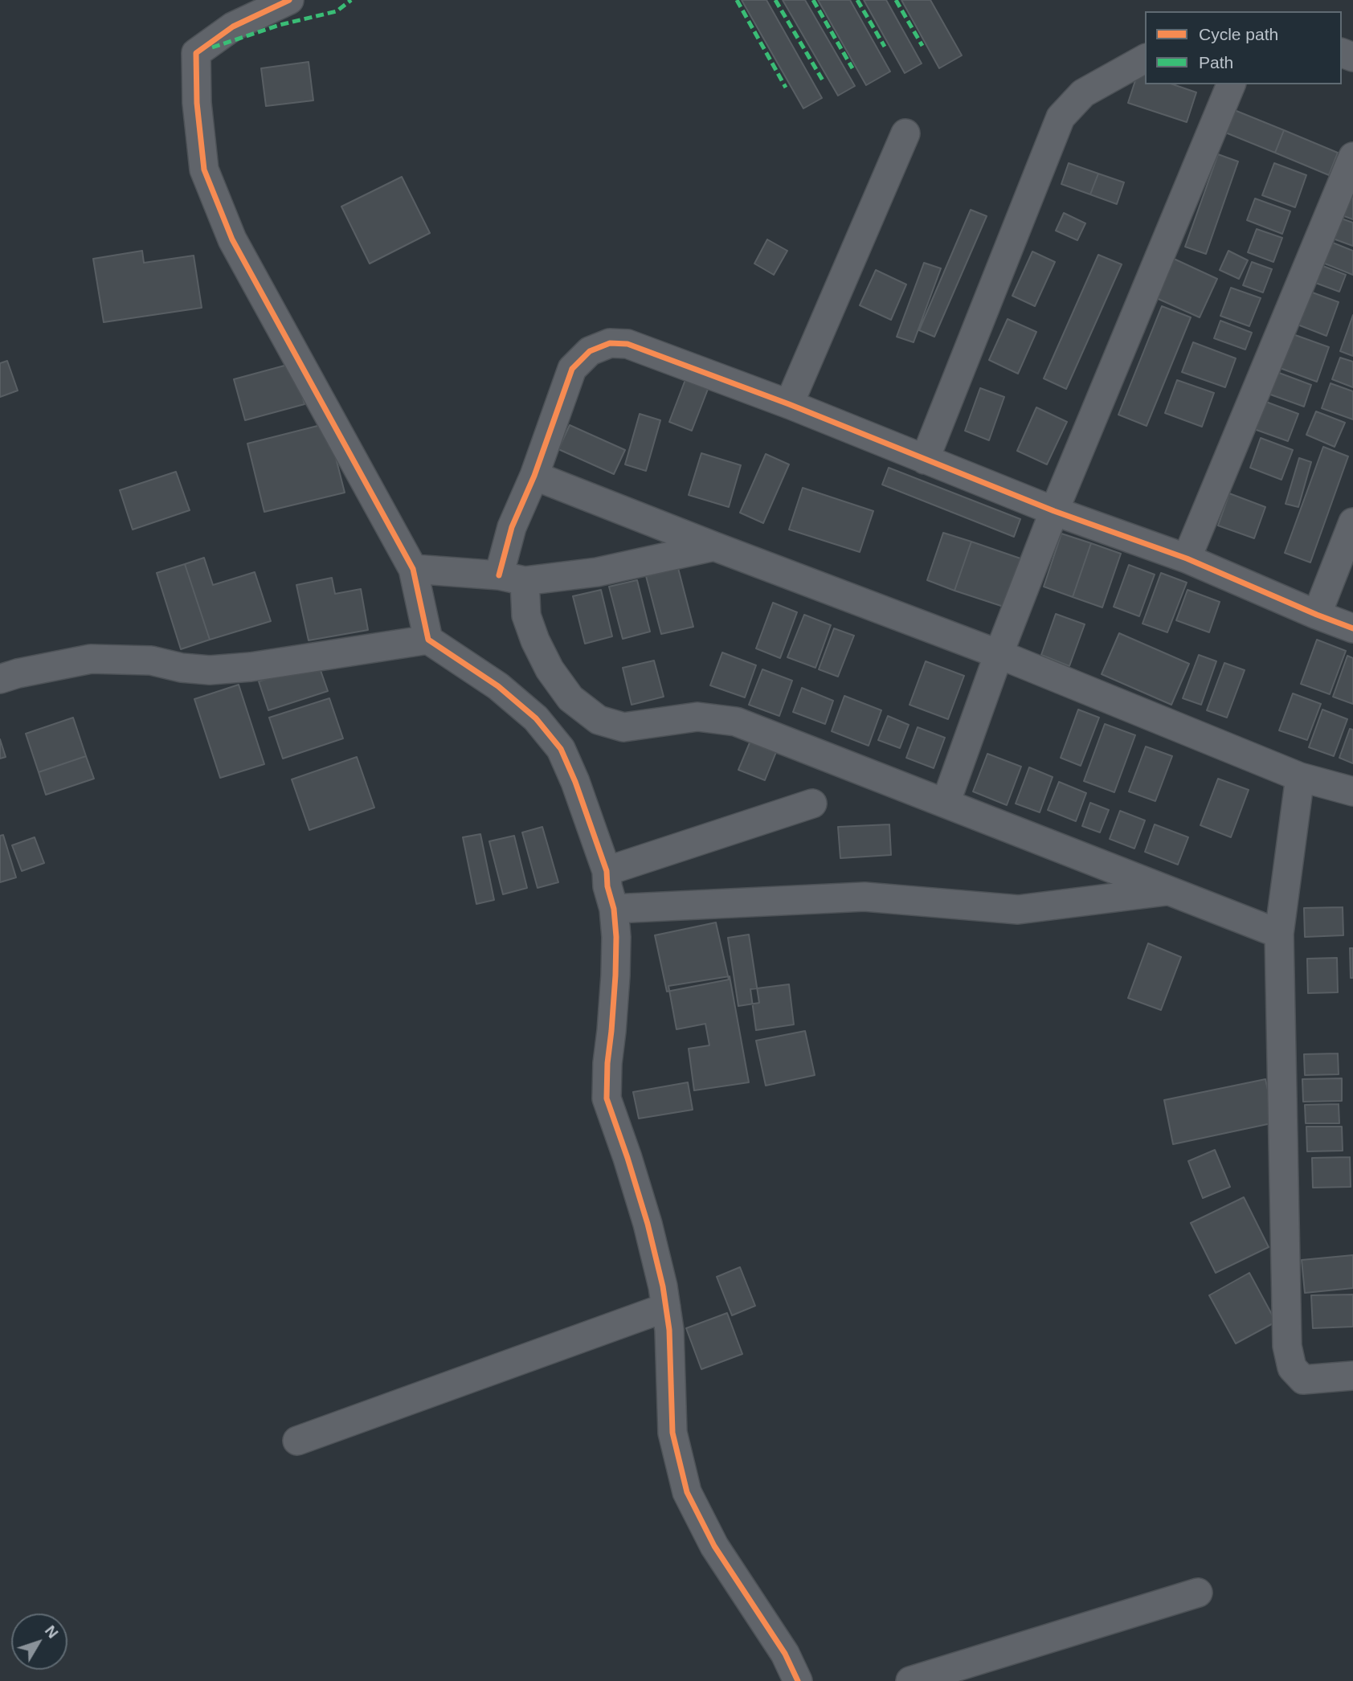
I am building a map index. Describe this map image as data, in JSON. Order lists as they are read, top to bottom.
{
  "legend": ["Cycle path", "Path"],
  "north": "top right"
}
